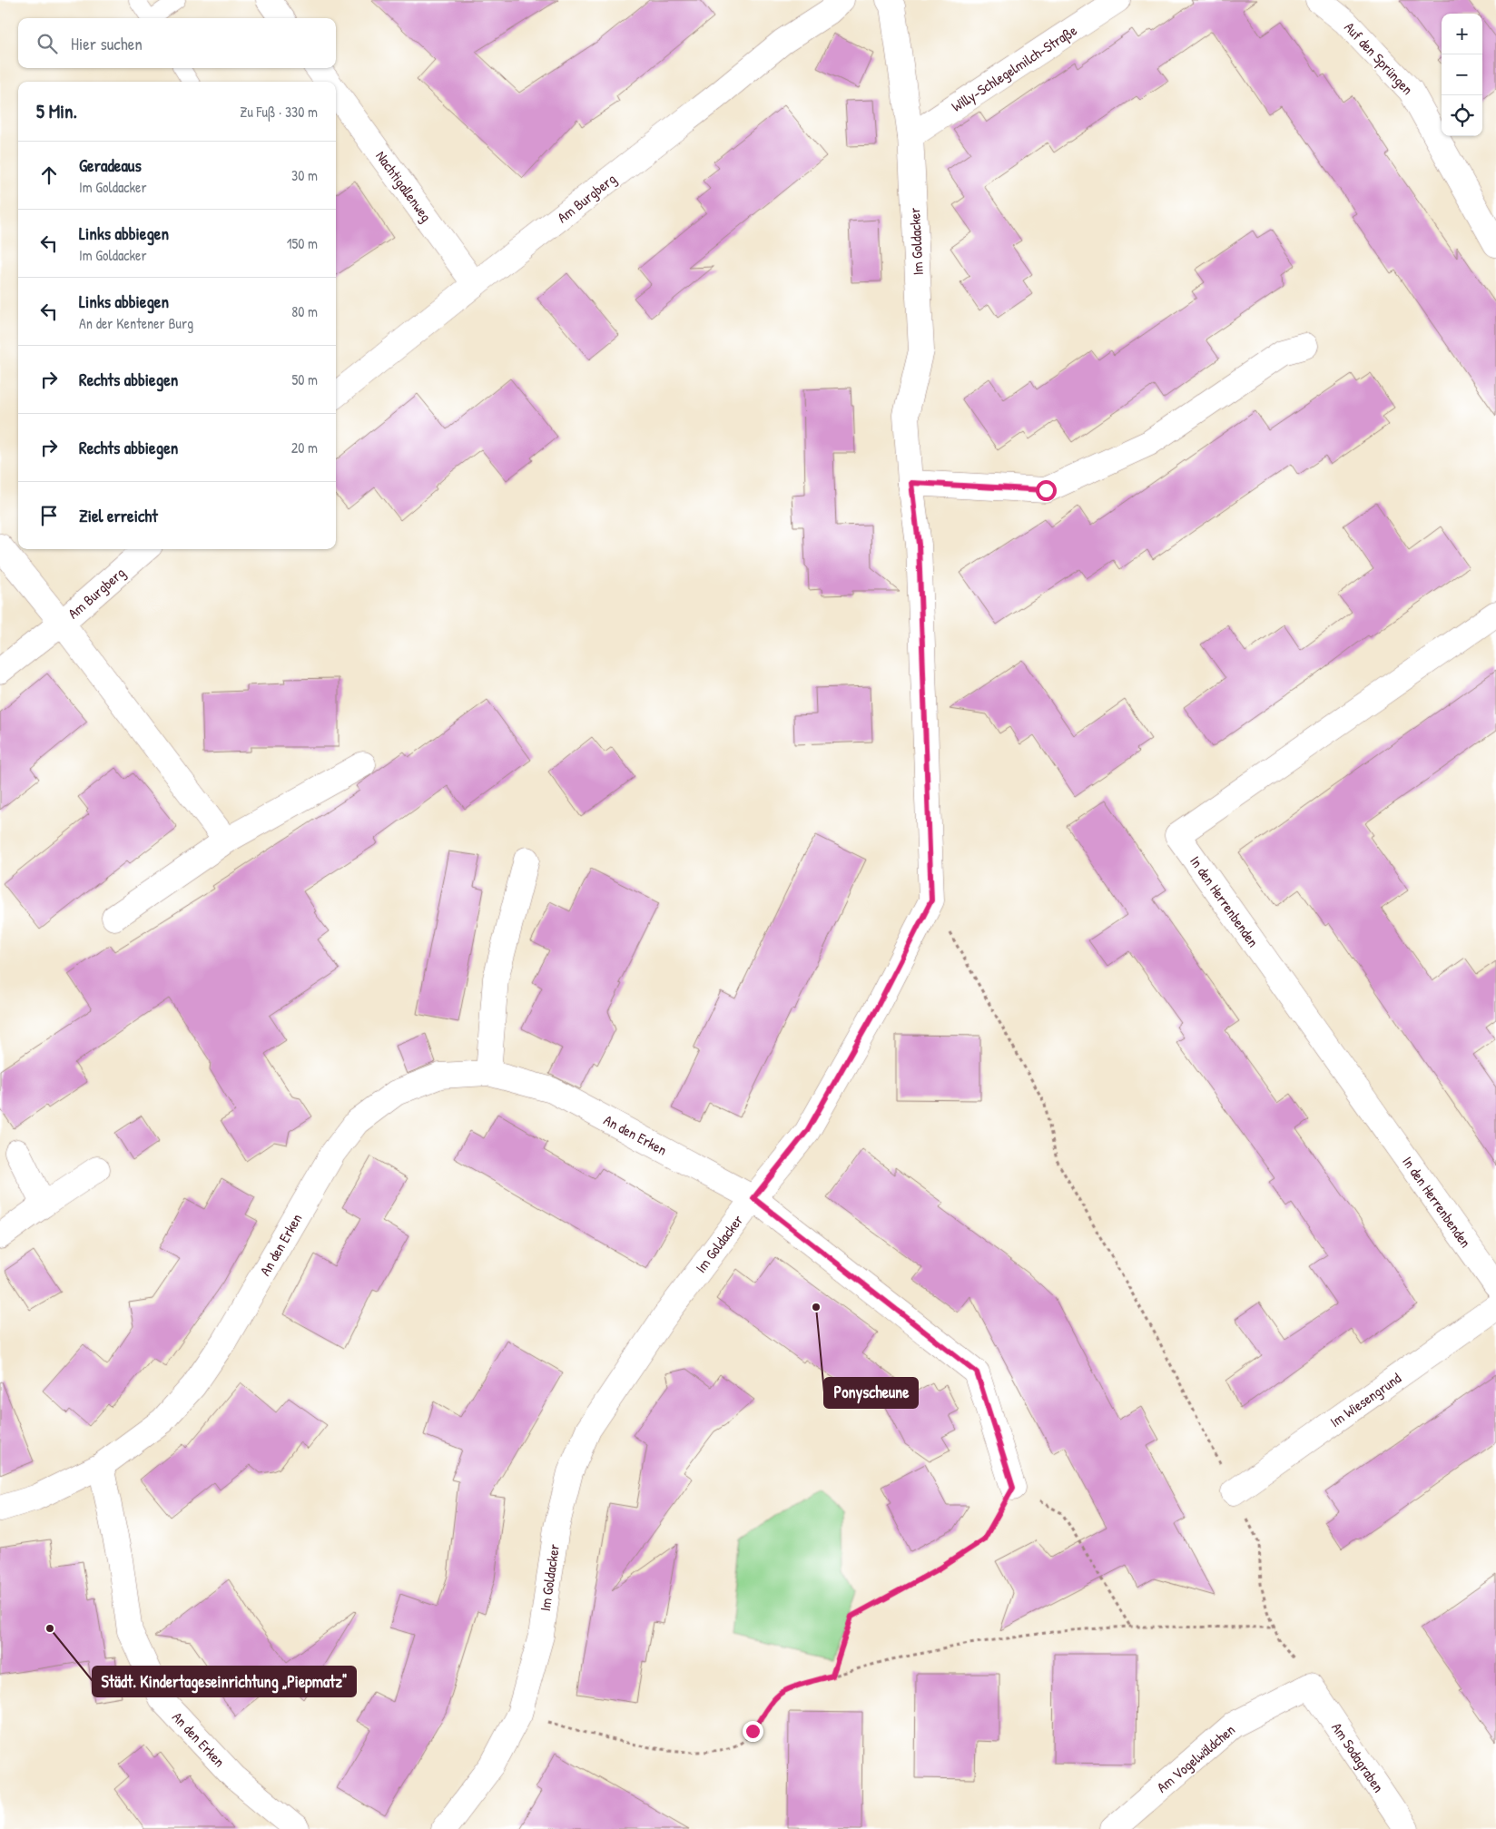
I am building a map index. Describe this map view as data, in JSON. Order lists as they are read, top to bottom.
{
  "streets": {
    "street": [
      "Auf den Sprüngen",
      "Willy-Schlegelmilch-Straße",
      "Nachtigallenweg",
      "Am Burgberg",
      "Im Goldacker",
      "In den Herrenbenden",
      "An den Erken",
      "Im Wiesengrund",
      "Am Sodagraben",
      "Am Vogelwäldchen"
    ]
  },
  "crossings": [
    ["Willy-Schlegelmilch-Straße", "Im Goldacker"],
    ["Nachtigallenweg", "Am Burgberg"],
    ["Im Goldacker", "An den Erken"],
    ["Am Sodagraben", "Am Vogelwäldchen"]
  ],
  "places": ["Ponyscheune", "Städt. Kindertageseinrichtung „Piepmatz\""],
  "page": {
    "map_buttons": ["+", "−"],
    "search": "Hier suchen",
    "heading": ["5 Min.", "Zu Fuß · 330 m"],
    "list": [
      ["Geradeaus", "Im Goldacker", "30 m"],
      ["Links abbiegen", "Im Goldacker", "150 m"],
      ["Links abbiegen", "An der Kentener Burg", "80 m"],
      ["Rechts abbiegen", "50 m"],
      ["Rechts abbiegen", "20 m"],
      "Ziel erreicht"
    ]
  }
}
